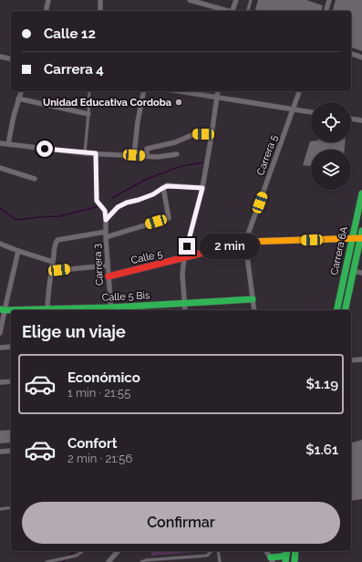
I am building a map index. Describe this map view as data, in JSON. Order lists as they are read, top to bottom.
{
  "streets": {
    "street": [
      "Carrera 5",
      "Carrera 6A",
      "Calle 5",
      "Carrera 3",
      "Calle 5 Bis"
    ]
  },
  "crossings": [
    ["Carrera 5", "Calle 5"],
    ["Carrera 5", "Calle 5 Bis"],
    ["Carrera 6A", "Calle 5"],
    ["Calle 5", "Carrera 3"],
    ["Carrera 3", "Calle 5 Bis"]
  ],
  "places": ["Unidad Educativa Cordoba"],
  "page": {
    "banner": ["Calle 12", "Carrera 4"],
    "bubble": "2 min",
    "heading": "Elige un viaje",
    "list": [
      {
        "name": "Económico",
        "note": "1 min · 21:55",
        "value": "$1.19"
      },
      {
        "name": "Confort",
        "note": "2 min · 21:56",
        "value": "$1.61"
      }
    ],
    "buttons": "Confirmar"
  }
}
